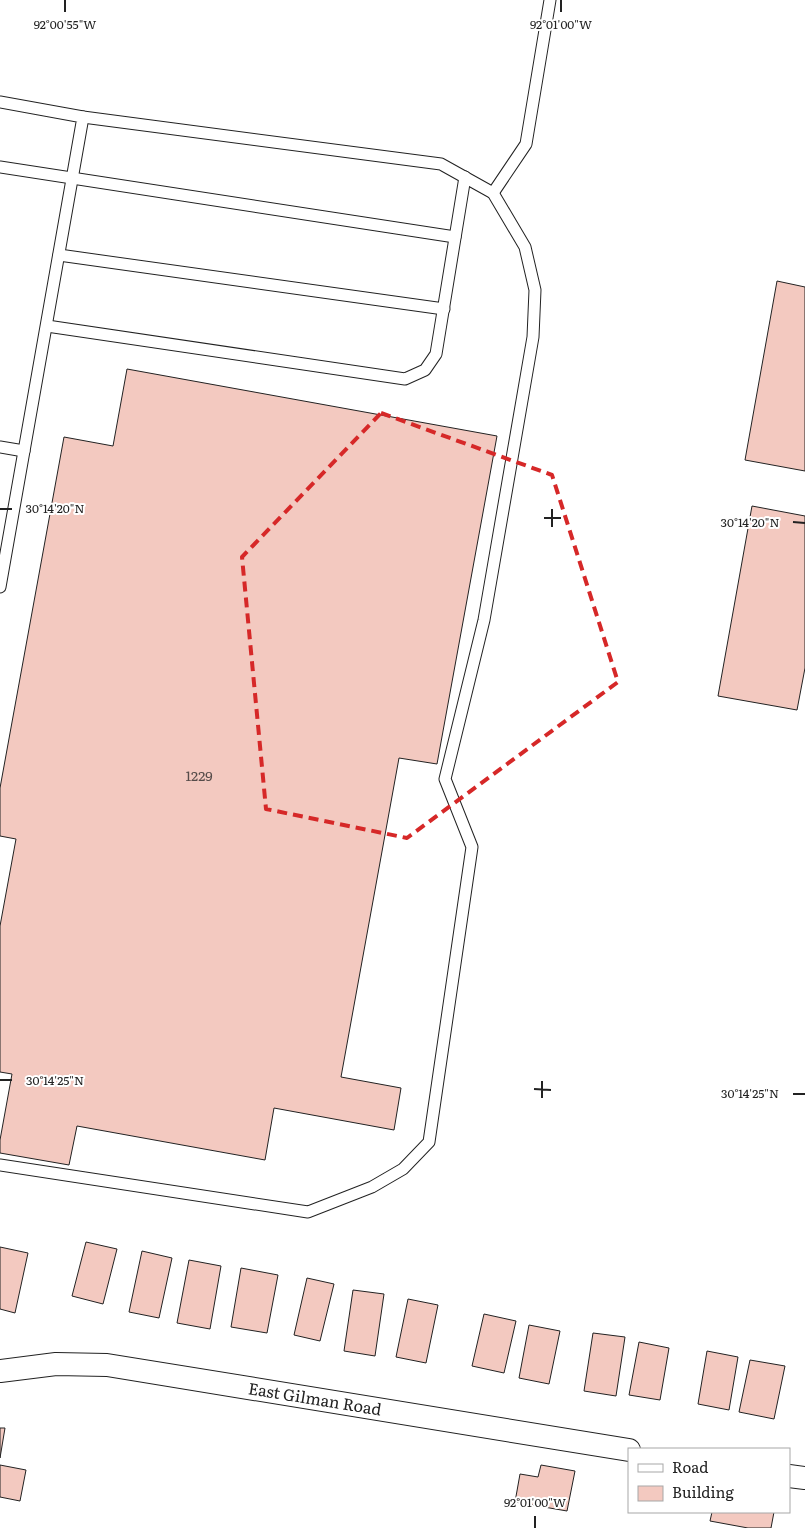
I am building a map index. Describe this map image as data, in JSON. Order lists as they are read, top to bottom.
{
  "streets": {
    "street": ["East Gilman Road"]
  },
  "house_numbers": ["1229"],
  "legend": ["Road", "Building"],
  "coordinates": [
    "92°00'55\"W",
    "92°01'00\"W",
    "30°14'20\"N",
    "30°14'25\"N"
  ]
}
